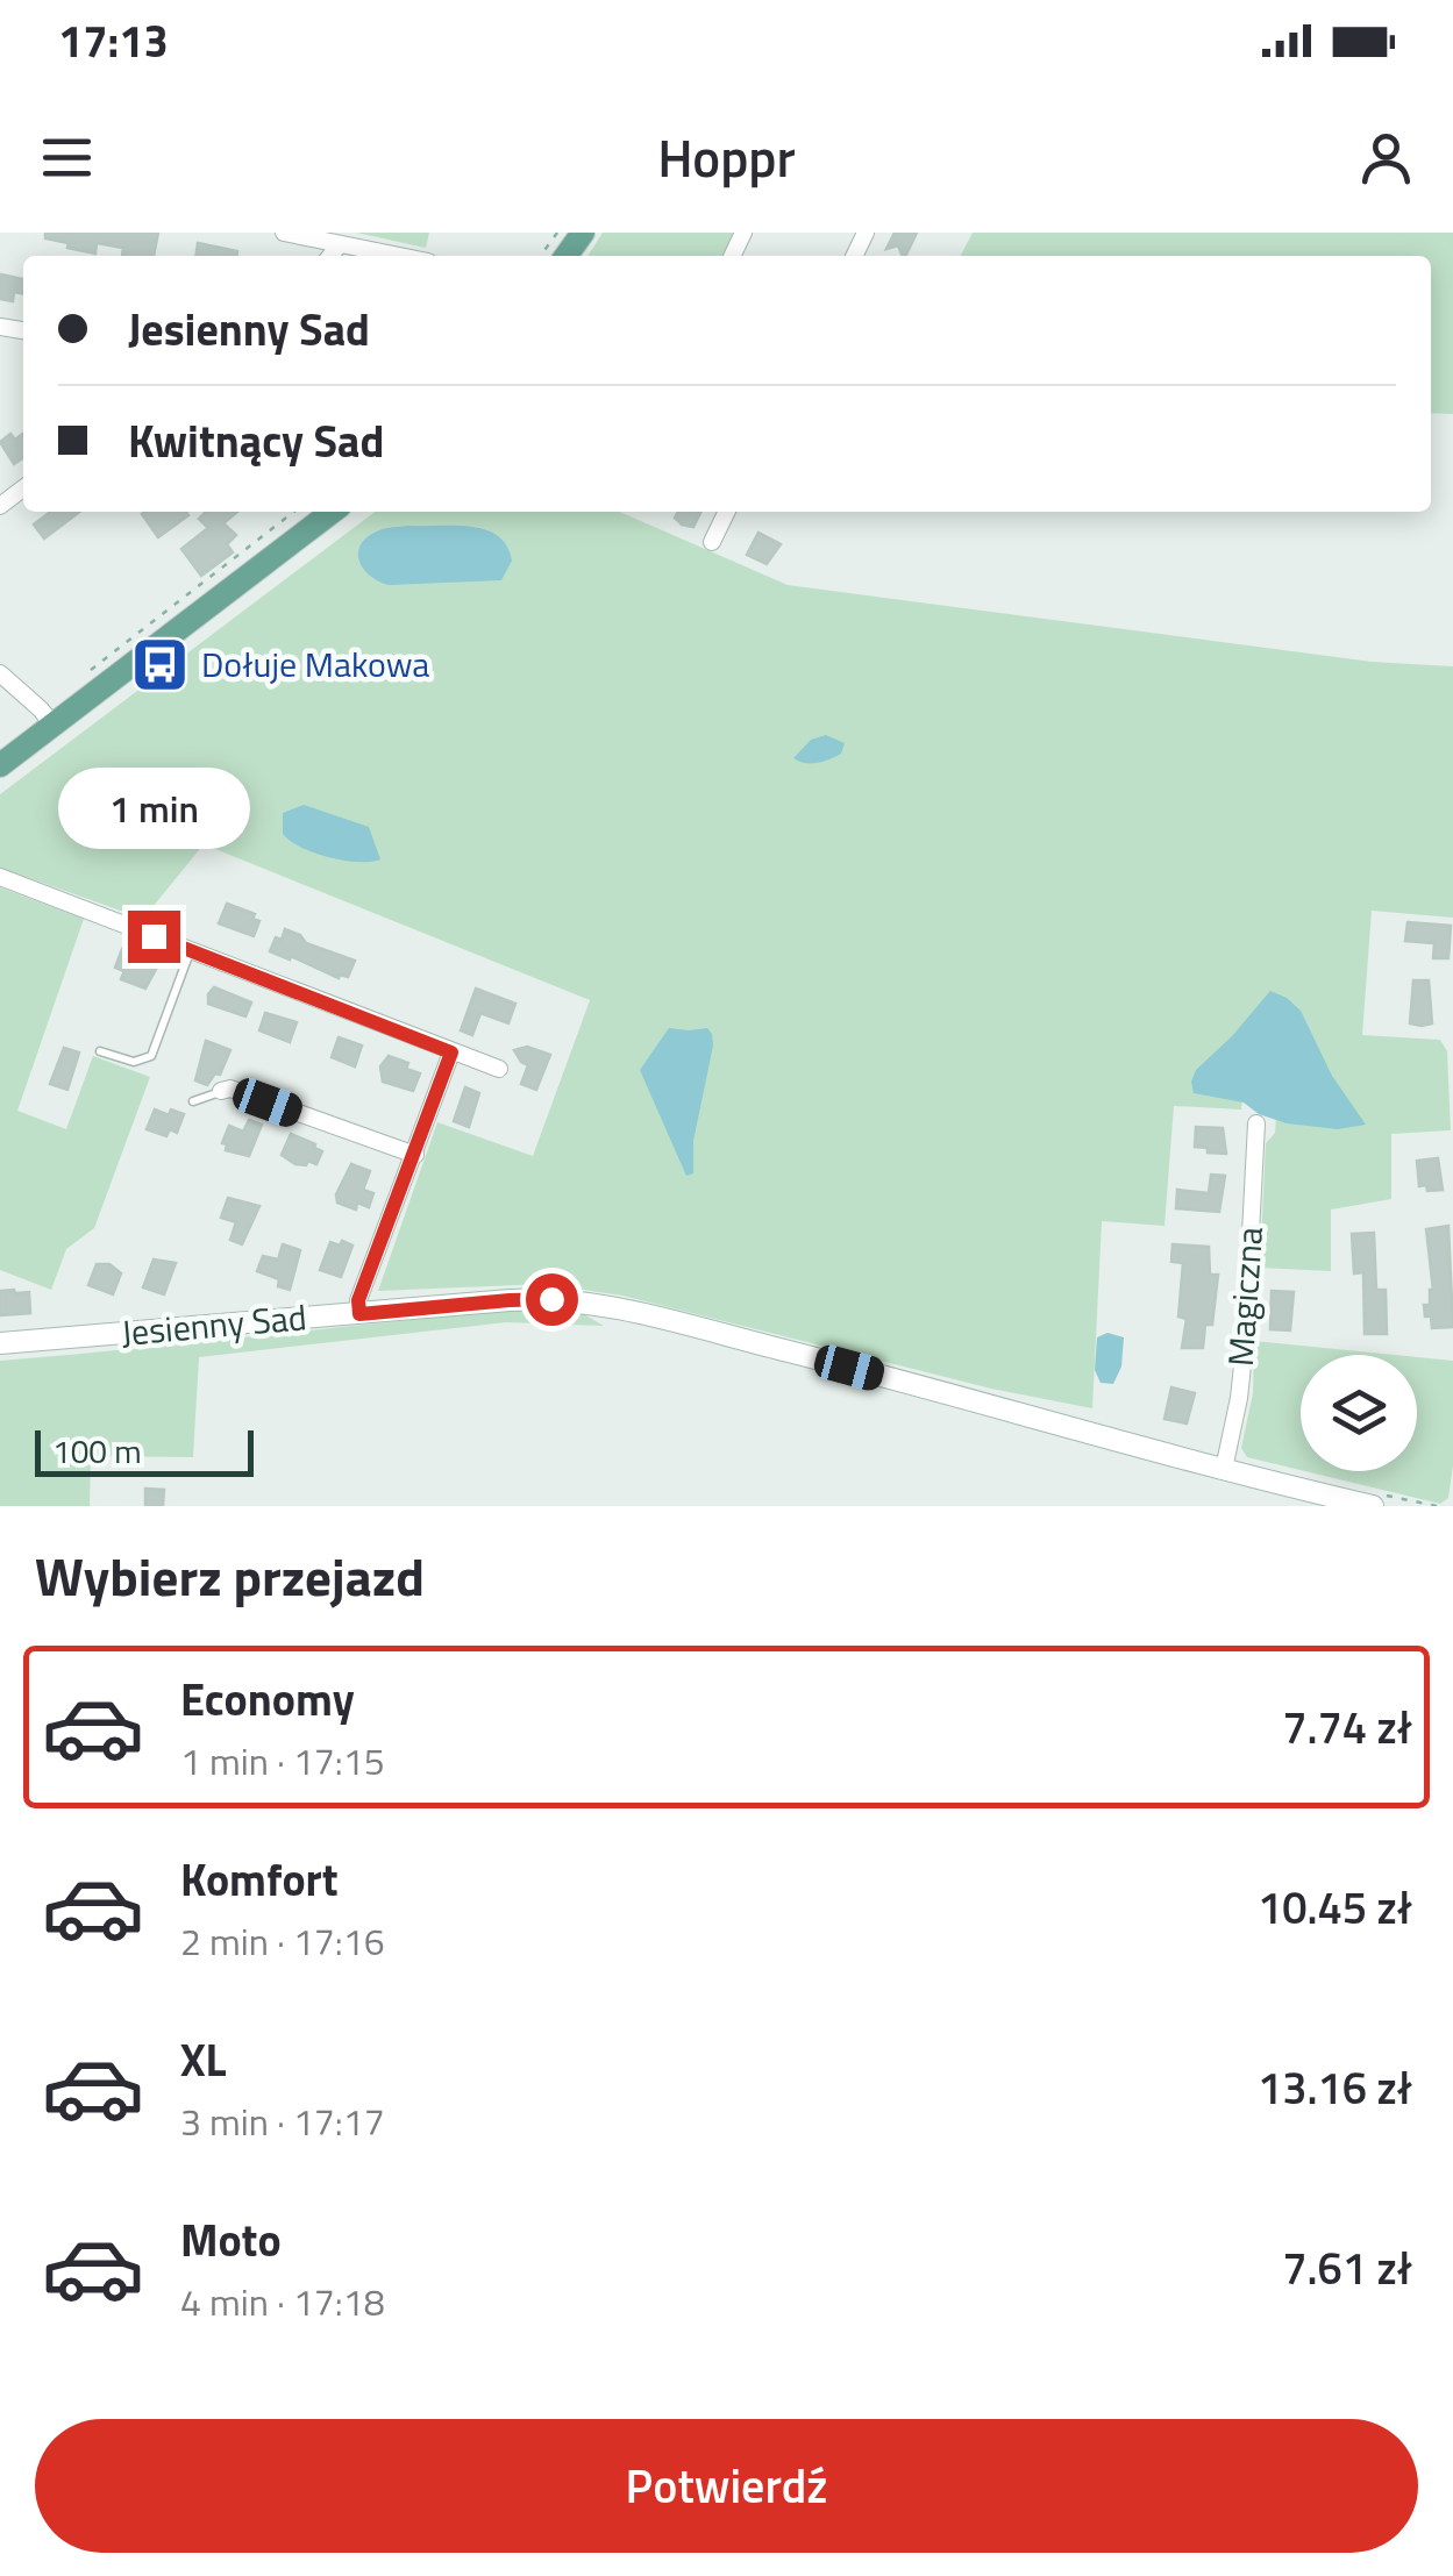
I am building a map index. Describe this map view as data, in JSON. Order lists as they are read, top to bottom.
{
  "streets": {
    "street": ["Magiczna", "Jesienny Sad"]
  },
  "crossings": [
    ["Magiczna", "Jesienny Sad"]
  ],
  "places": {
    "bus stop": ["Dołuje Makowa"]
  },
  "scale_bar": "100 m",
  "page": {
    "status": "17:13",
    "header": "Hoppr",
    "banner": ["Jesienny Sad", "Kwitnący Sad"],
    "bubble": "1 min",
    "scale": "100 m",
    "heading": "Wybierz przejazd",
    "list": [
      {
        "name": "Economy",
        "note": "1 min · 17:15",
        "value": "7.74 zł"
      },
      {
        "name": "Komfort",
        "note": "2 min · 17:16",
        "value": "10.45 zł"
      },
      {
        "name": "XL",
        "note": "3 min · 17:17",
        "value": "13.16 zł"
      },
      {
        "name": "Moto",
        "note": "4 min · 17:18",
        "value": "7.61 zł"
      }
    ],
    "buttons": "Potwierdź"
  }
}
